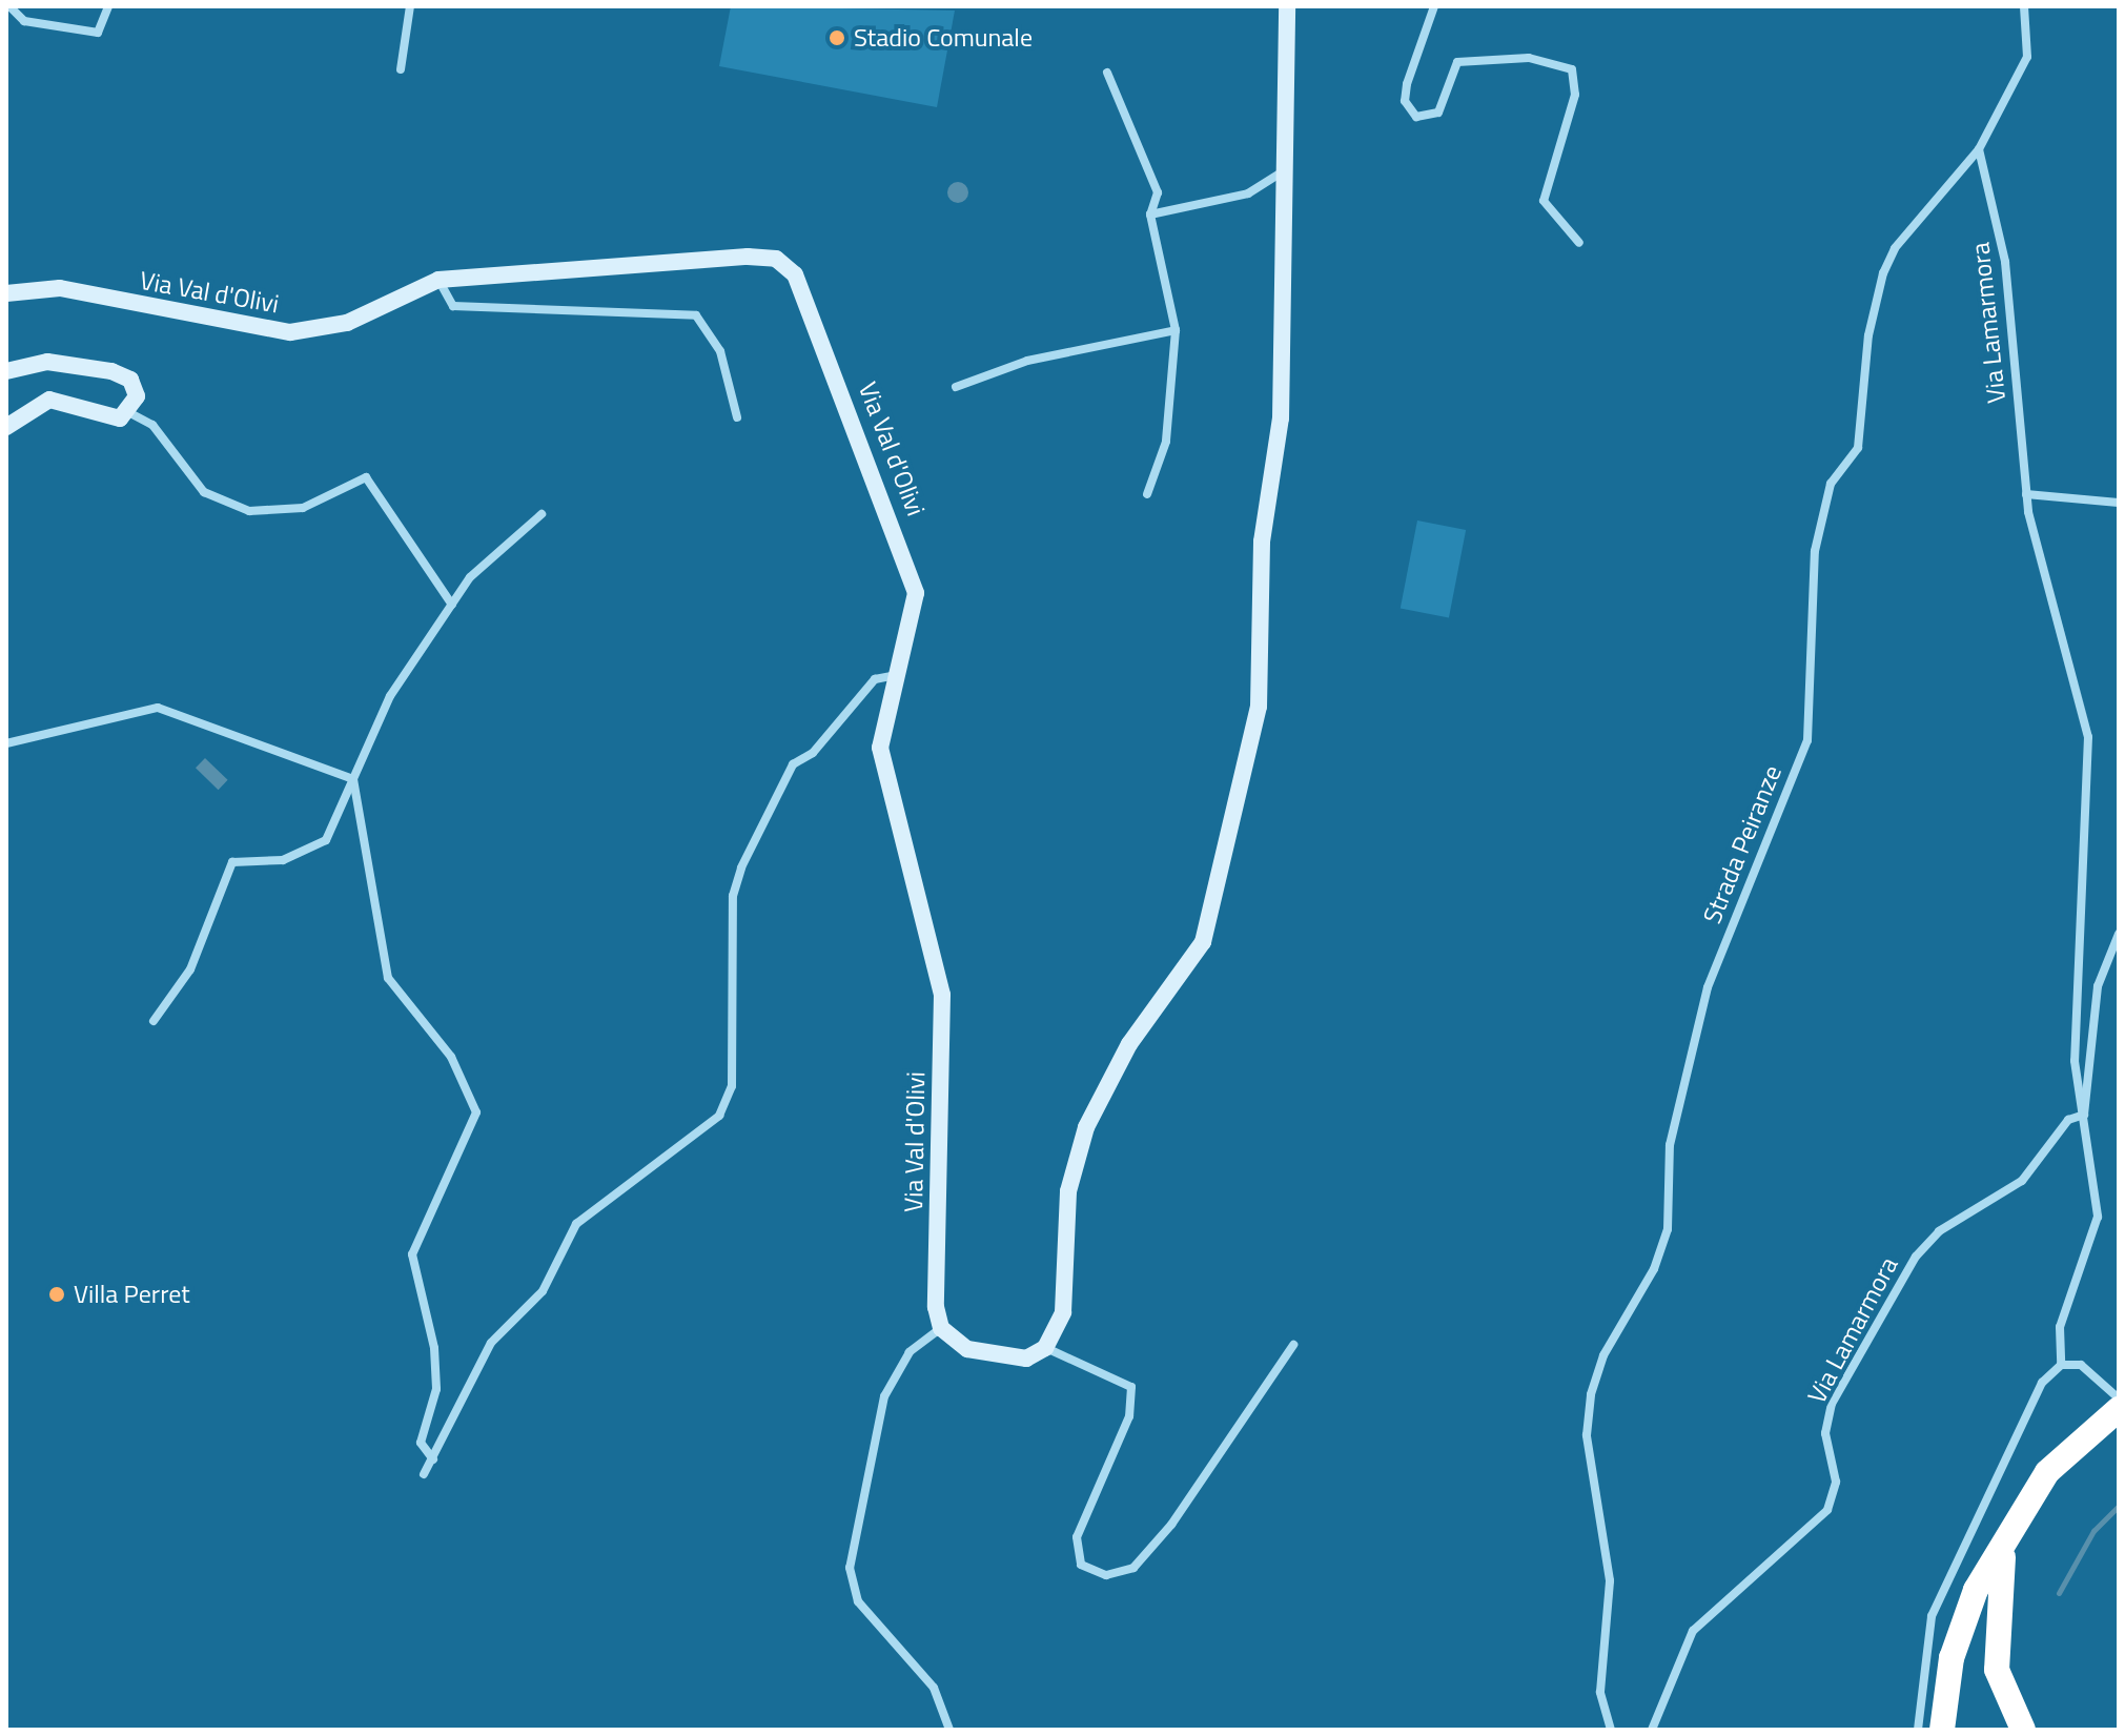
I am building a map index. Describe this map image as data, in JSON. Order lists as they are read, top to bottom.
{
  "streets": {
    "street": ["Via Val d'Olivi", "Via Lamarmora", "Strada Peiranze"]
  },
  "crossings": [
    ["Via Lamarmora", "Strada Peiranze"]
  ],
  "places": ["Stadio Comunale", "Villa Perret"]
}
